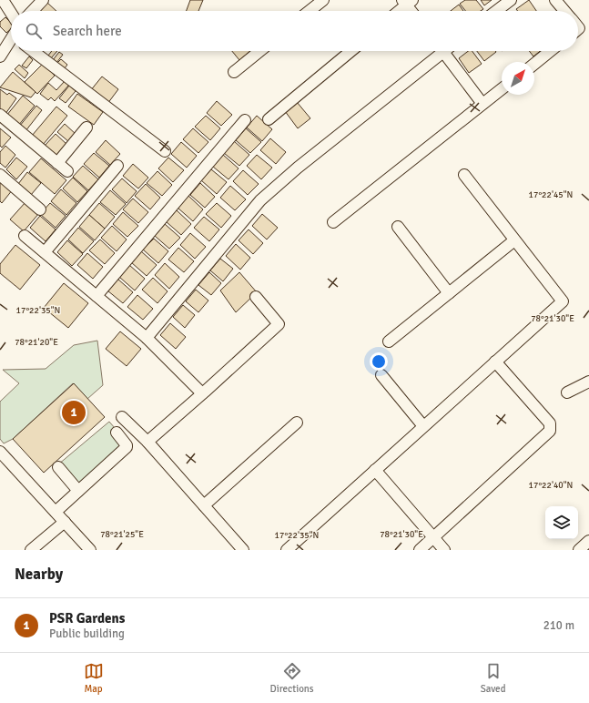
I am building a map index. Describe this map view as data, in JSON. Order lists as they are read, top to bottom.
{
  "north": "top right",
  "page": {
    "search": "Search here",
    "pins": "1",
    "heading": "Nearby",
    "list": [
      {
        "mark": "1",
        "name": "PSR Gardens",
        "note": "Public building",
        "value": "210 m"
      }
    ],
    "nav": ["Map", "Directions", "Saved"]
  },
  "coordinates": [
    "17°22'45\"N",
    "17°22'35\"N",
    "78°21'30\"E",
    "78°21'20\"E",
    "17°22'40\"N",
    "78°21'25\"E"
  ]
}
